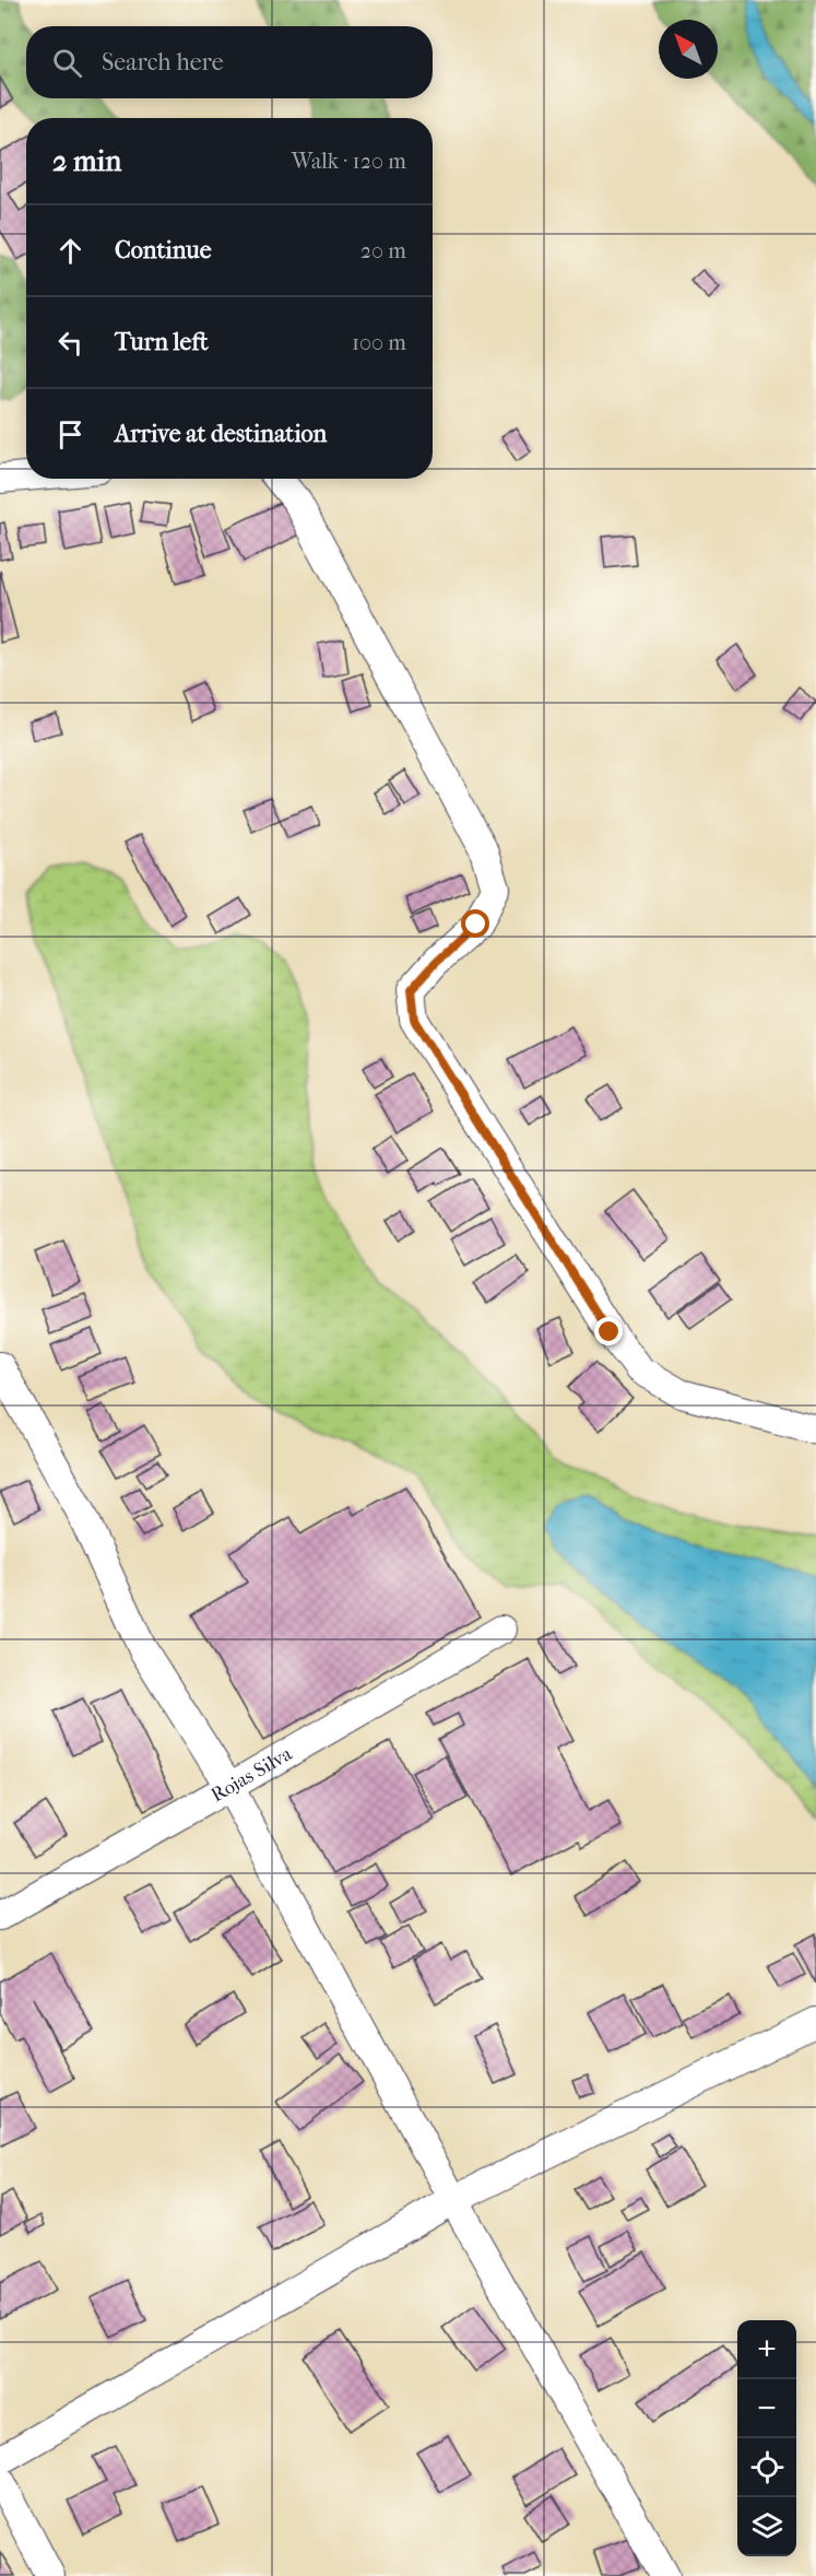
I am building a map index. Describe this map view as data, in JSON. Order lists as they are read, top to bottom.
{
  "streets": {
    "street": ["Rojas Silva"]
  },
  "north": "top left",
  "page": {
    "search": "Search here",
    "heading": ["2 min", "Walk · 120 m"],
    "list": [
      ["Continue", "20 m"],
      ["Turn left", "100 m"],
      "Arrive at destination"
    ],
    "map_buttons": ["+", "−"]
  }
}
